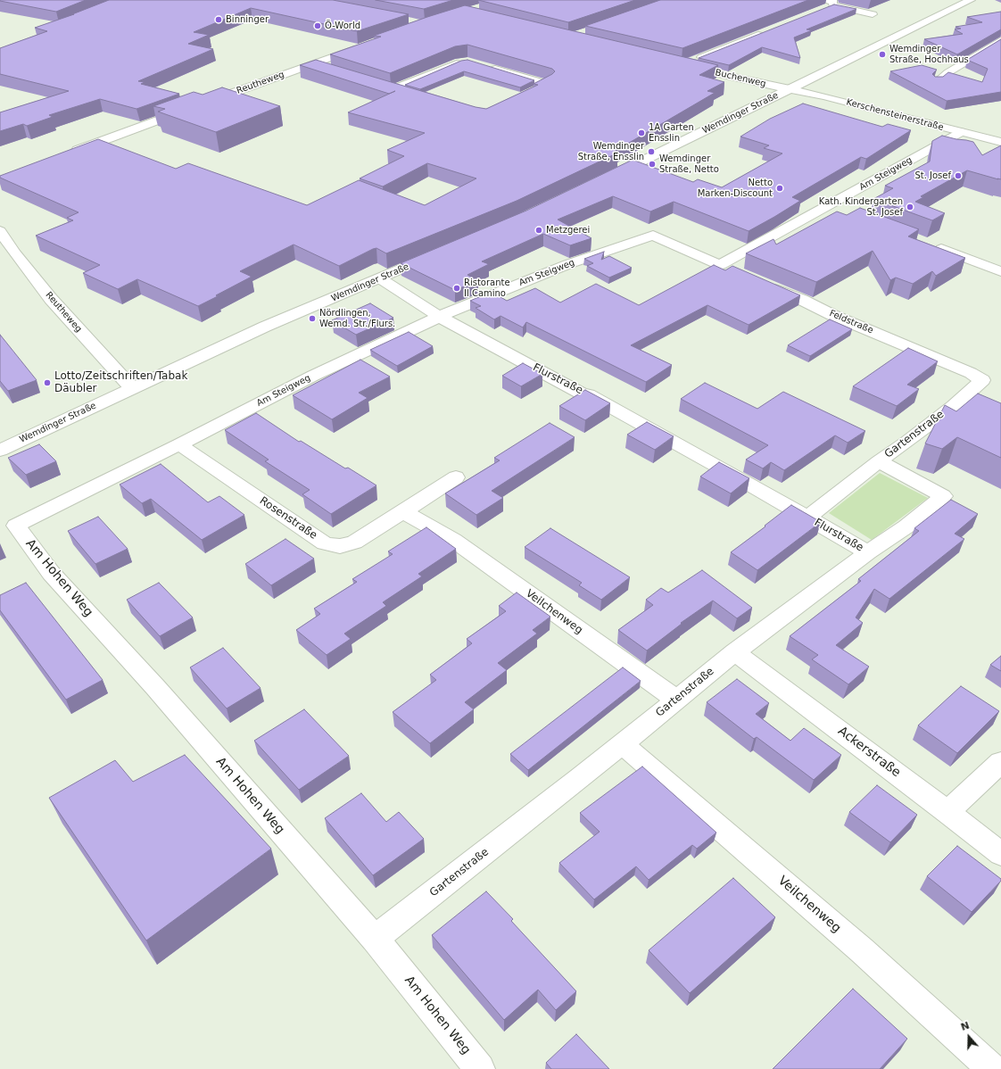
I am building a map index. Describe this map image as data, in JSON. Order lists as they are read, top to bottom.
{
  "streets": {
    "street": [
      "Buchenweg",
      "Reutheweg",
      "Wemdinger Straße",
      "Kerschensteinerstraße",
      "Am Steigweg",
      "Feldstraße",
      "Flurstraße",
      "Gartenstraße",
      "Rosenstraße",
      "Am Hohen Weg",
      "Veilchenweg",
      "Ackerstraße"
    ]
  },
  "crossings": [
    ["Buchenweg", "Wemdinger Straße"],
    ["Buchenweg", "Kerschensteinerstraße"],
    ["Reutheweg", "Wemdinger Straße"],
    ["Wemdinger Straße", "Kerschensteinerstraße"],
    ["Wemdinger Straße", "Flurstraße"],
    ["Kerschensteinerstraße", "Am Steigweg"],
    ["Am Steigweg", "Flurstraße"],
    ["Am Steigweg", "Rosenstraße"],
    ["Am Steigweg", "Am Hohen Weg"],
    ["Feldstraße", "Gartenstraße"],
    ["Flurstraße", "Gartenstraße"],
    ["Gartenstraße", "Am Hohen Weg"],
    ["Gartenstraße", "Veilchenweg"],
    ["Gartenstraße", "Ackerstraße"],
    ["Rosenstraße", "Veilchenweg"]
  ],
  "places": [
    "Binninger",
    "Ö-World",
    "Wemdinger Straße, Hochhaus",
    "1A Garten Ensslin",
    "Wemdinger Straße, Ensslin",
    "Wemdinger Straße, Netto",
    "St. Josef",
    "Netto Marken-Discount",
    "Kath. Kindergarten St. Josef",
    "Metzgerei",
    "Ristorante Il Camino",
    "Nördlingen, Wemd. Str./Flurs.",
    "Lotto/Zeitschriften/Tabak Däubler"
  ],
  "north": "top"
}
